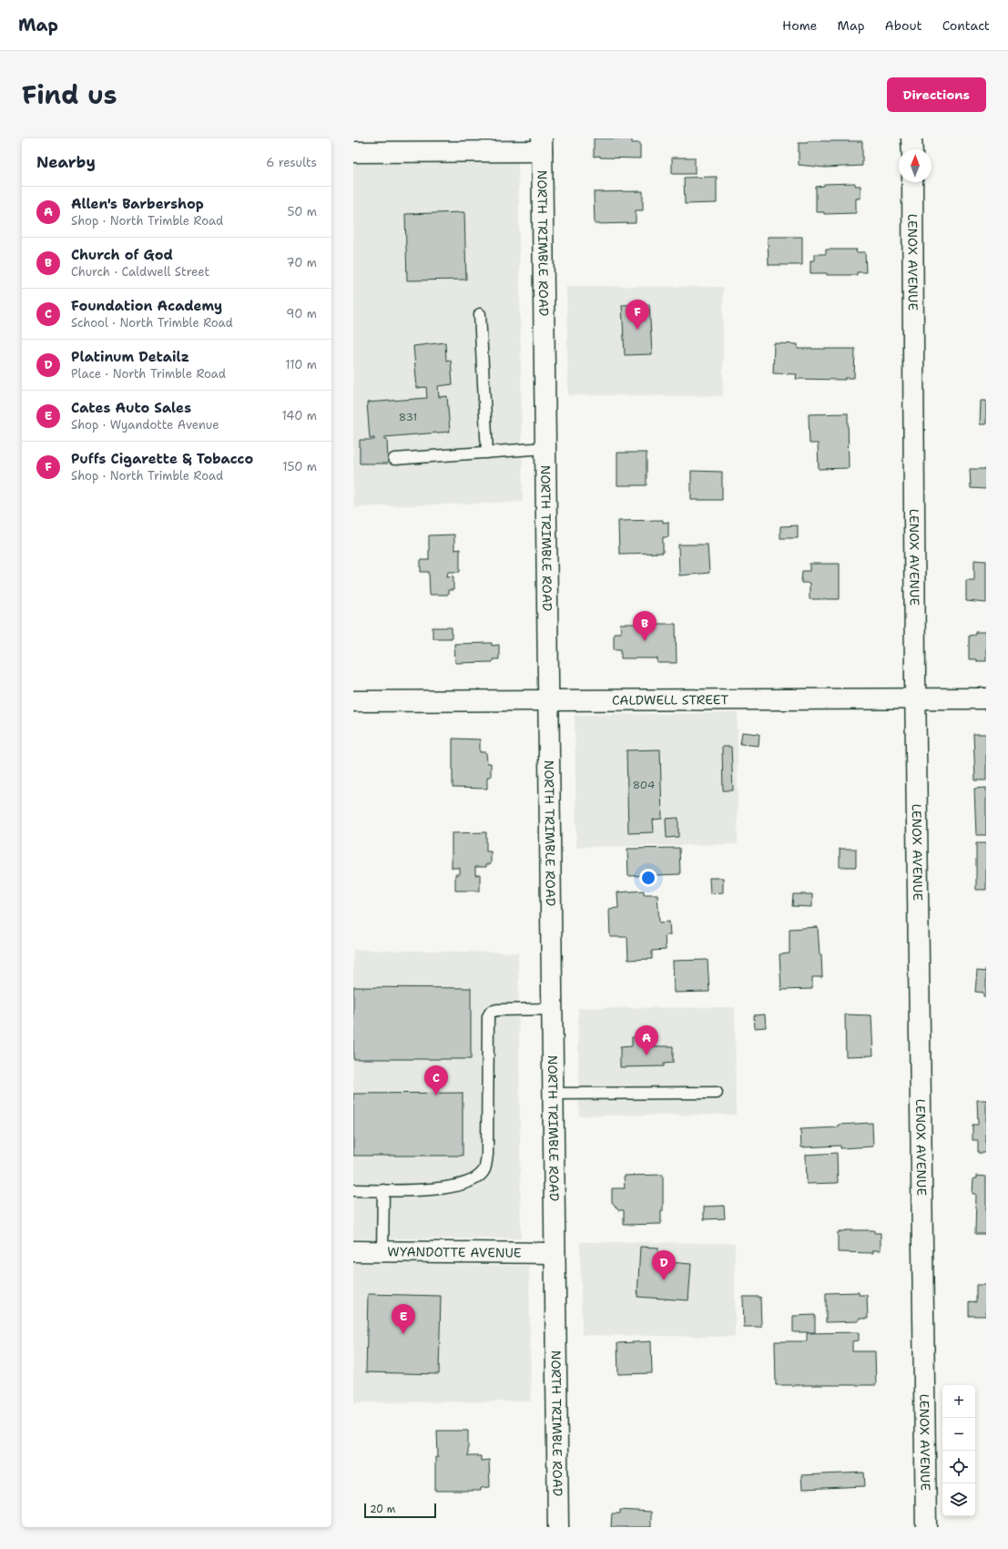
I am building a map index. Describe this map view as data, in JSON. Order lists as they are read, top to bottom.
{
  "streets": {
    "street": [
      "NORTH TRIMBLE ROAD",
      "LENOX AVENUE",
      "CALDWELL STREET",
      "WYANDOTTE AVENUE"
    ]
  },
  "crossings": [
    ["NORTH TRIMBLE ROAD", "CALDWELL STREET"],
    ["NORTH TRIMBLE ROAD", "WYANDOTTE AVENUE"],
    ["LENOX AVENUE", "CALDWELL STREET"]
  ],
  "house_numbers": ["831", "804"],
  "scale_bar": "20 m",
  "north": "top",
  "page": {
    "header": "Map",
    "nav": [
      "Home",
      "Map",
      "About",
      "Contact"
    ],
    "title": "Find us",
    "buttons": "Directions",
    "heading": ["Nearby", "6 results"],
    "list": [
      {
        "mark": "A",
        "name": "Allen's Barbershop",
        "note": "Shop · North Trimble Road",
        "value": "50 m"
      },
      {
        "mark": "B",
        "name": "Church of God",
        "note": "Church · Caldwell Street",
        "value": "70 m"
      },
      {
        "mark": "C",
        "name": "Foundation Academy",
        "note": "School · North Trimble Road",
        "value": "90 m"
      },
      {
        "mark": "D",
        "name": "Platinum Detailz",
        "note": "Place · North Trimble Road",
        "value": "110 m"
      },
      {
        "mark": "E",
        "name": "Cates Auto Sales",
        "note": "Shop · Wyandotte Avenue",
        "value": "140 m"
      },
      {
        "mark": "F",
        "name": "Puffs Cigarette & Tobacco",
        "note": "Shop · North Trimble Road",
        "value": "150 m"
      }
    ],
    "pins": [
      "F",
      "B",
      "A",
      "C",
      "D",
      "E"
    ],
    "map_buttons": ["+", "−"],
    "scale": "20 m"
  }
}
